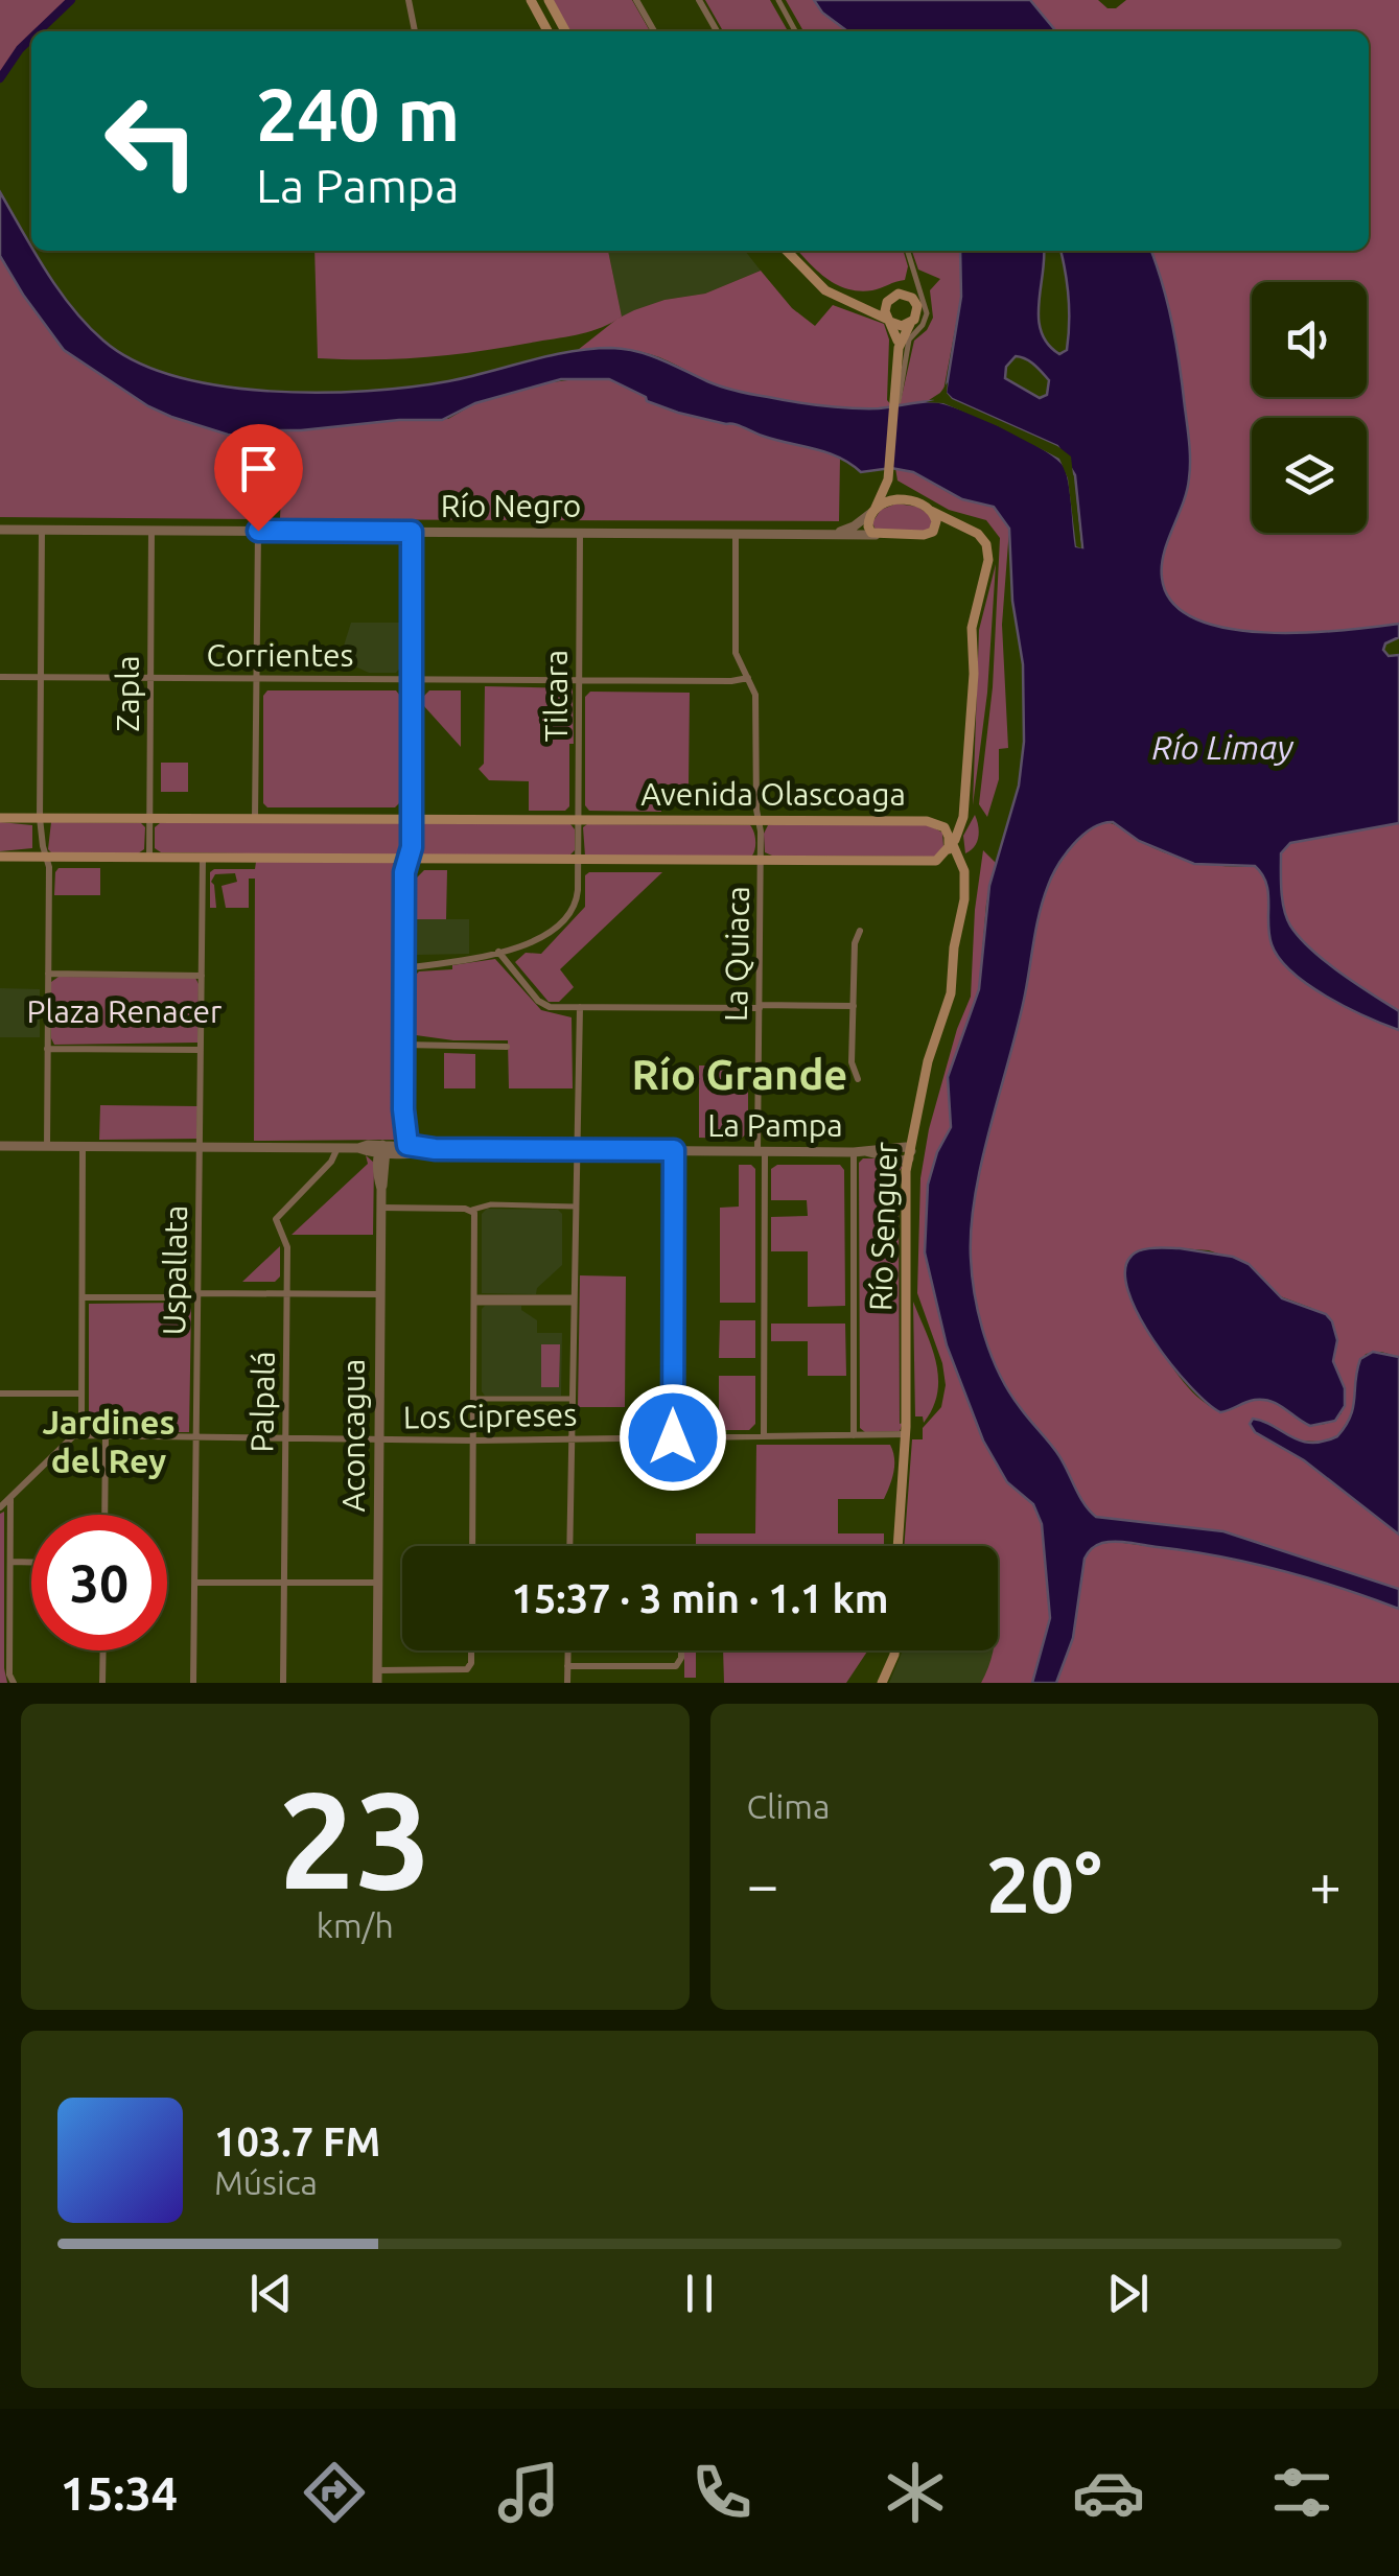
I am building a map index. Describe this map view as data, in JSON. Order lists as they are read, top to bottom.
{
  "streets": {
    "main road": ["Río Negro", "Avenida Olascoaga", "Río Senguer"],
    "street": [
      "Corrientes",
      "Zapla",
      "Tilcara",
      "La Quiaca",
      "La Pampa",
      "Uspallata",
      "Palpalá",
      "Los Cipreses",
      "Aconcagua"
    ]
  },
  "crossings": [
    ["Río Negro", "Zapla"],
    ["Río Negro", "Tilcara"],
    ["Río Negro", "La Quiaca"],
    ["Corrientes", "Zapla"],
    ["Corrientes", "Tilcara"],
    ["Corrientes", "La Quiaca"],
    ["Zapla", "Avenida Olascoaga"],
    ["Tilcara", "Avenida Olascoaga"],
    ["Avenida Olascoaga", "La Quiaca"],
    ["Avenida Olascoaga", "Río Senguer"],
    ["La Quiaca", "La Pampa"],
    ["La Quiaca", "Los Cipreses"],
    ["La Pampa", "Río Senguer"],
    ["La Pampa", "Uspallata"],
    ["La Pampa", "Palpalá"],
    ["La Pampa", "Aconcagua"],
    ["Río Senguer", "Los Cipreses"],
    ["Uspallata", "Los Cipreses"],
    ["Palpalá", "Los Cipreses"],
    ["Los Cipreses", "Aconcagua"]
  ],
  "districts": ["Río Grande", "Jardines del Rey"],
  "water": ["Río Limay"],
  "parks": ["Plaza Renacer"],
  "page": {
    "turn": ["240 m", "La Pampa"],
    "limit": "30",
    "trip": "15:37 · 3 min · 1.1 km",
    "tile": [
      ["23", "km/h"],
      "Clima"
    ],
    "heat": ["−", "20°", "+"],
    "song": ["103.7 FM", "Música"],
    "tabs": "15:34"
  }
}
